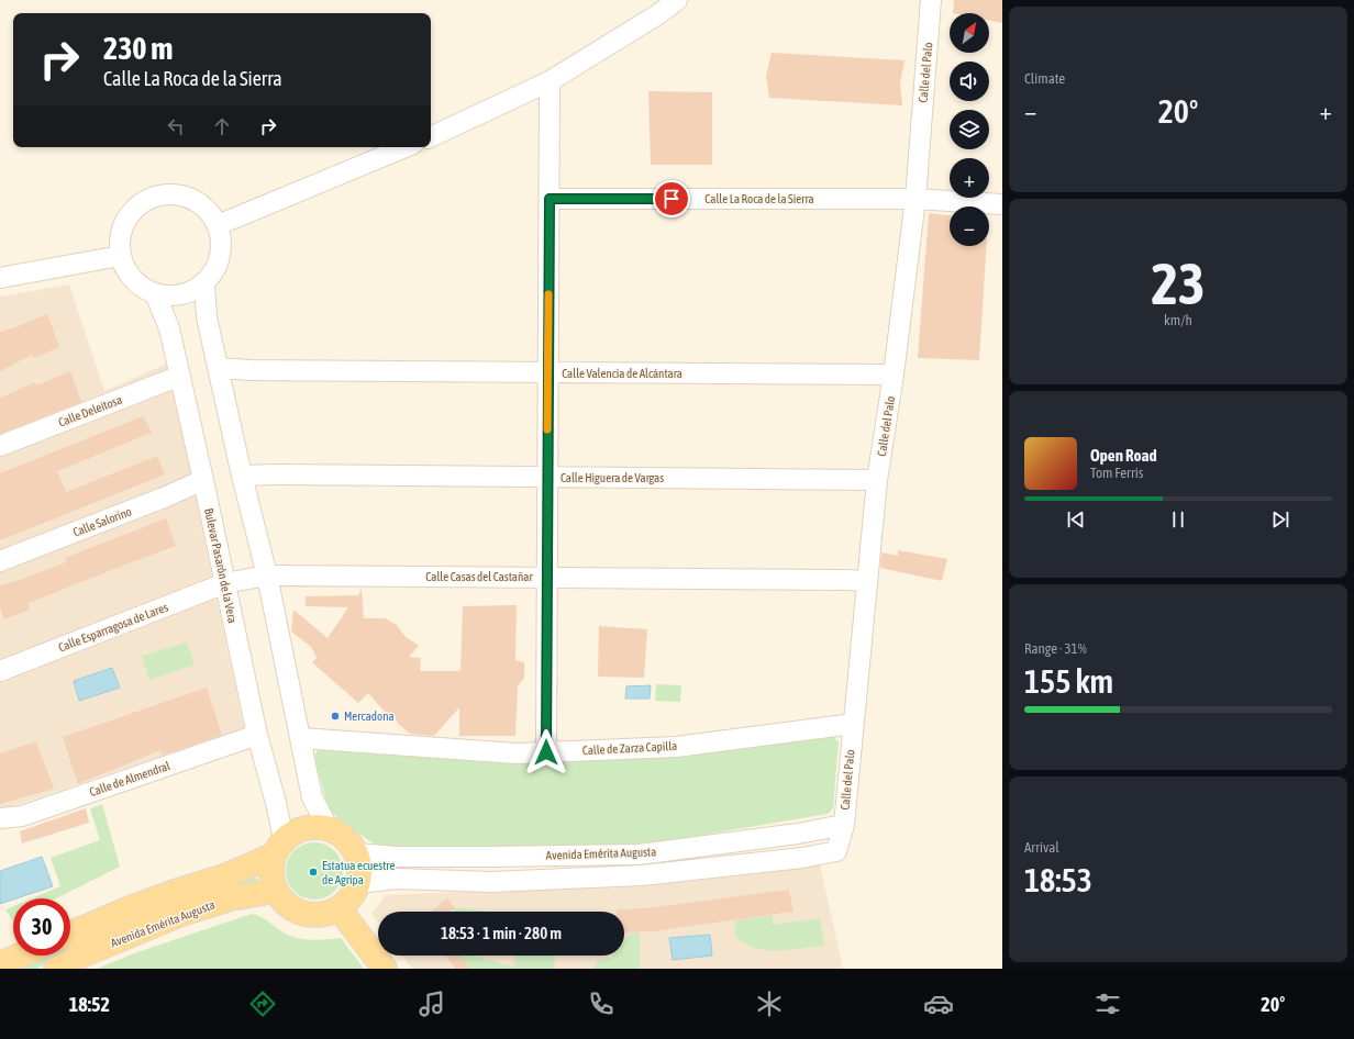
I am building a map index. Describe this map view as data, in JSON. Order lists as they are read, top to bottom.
{
  "streets": {
    "main road": ["Avenida Emérita Augusta"],
    "street": [
      "Calle del Palo",
      "Calle La Roca de la Sierra",
      "Calle Valencia de Alcántara",
      "Calle Deleitosa",
      "Calle Higuera de Vargas",
      "Calle Salorino",
      "Bulevar Pasarón de la Vera",
      "Calle Casas del Castañar",
      "Calle Esparragosa de Lares",
      "Calle de Zarza Capilla",
      "Calle de Almendral"
    ]
  },
  "crossings": [
    ["Calle del Palo", "Calle La Roca de la Sierra"],
    ["Calle del Palo", "Calle Valencia de Alcántara"],
    ["Calle del Palo", "Calle Higuera de Vargas"],
    ["Calle del Palo", "Calle Casas del Castañar"],
    ["Calle del Palo", "Calle de Zarza Capilla"],
    ["Calle del Palo", "Avenida Emérita Augusta"],
    ["Calle Deleitosa", "Bulevar Pasarón de la Vera"],
    ["Calle Salorino", "Bulevar Pasarón de la Vera"],
    ["Bulevar Pasarón de la Vera", "Calle Casas del Castañar"],
    ["Bulevar Pasarón de la Vera", "Calle Esparragosa de Lares"],
    ["Bulevar Pasarón de la Vera", "Calle de Almendral"],
    ["Bulevar Pasarón de la Vera", "Avenida Emérita Augusta"],
    ["Calle Casas del Castañar", "Calle Esparragosa de Lares"]
  ],
  "places": ["Mercadona", "Estatua ecuestre de Agripa"],
  "north": "top right",
  "page": {
    "tile": [
      "Climate",
      ["23", "km/h"],
      ["Range · 31%", "155 km"],
      ["Arrival", "18:53"]
    ],
    "map_buttons": ["+", "−"],
    "turn": ["230 m", "Calle La Roca de la Sierra"],
    "heat": ["−", "20°", "+"],
    "song": ["Open Road", "Tom Ferris"],
    "limit": "30",
    "trip": "18:53 · 1 min · 280 m",
    "tabs": ["18:52", "20°"]
  }
}
